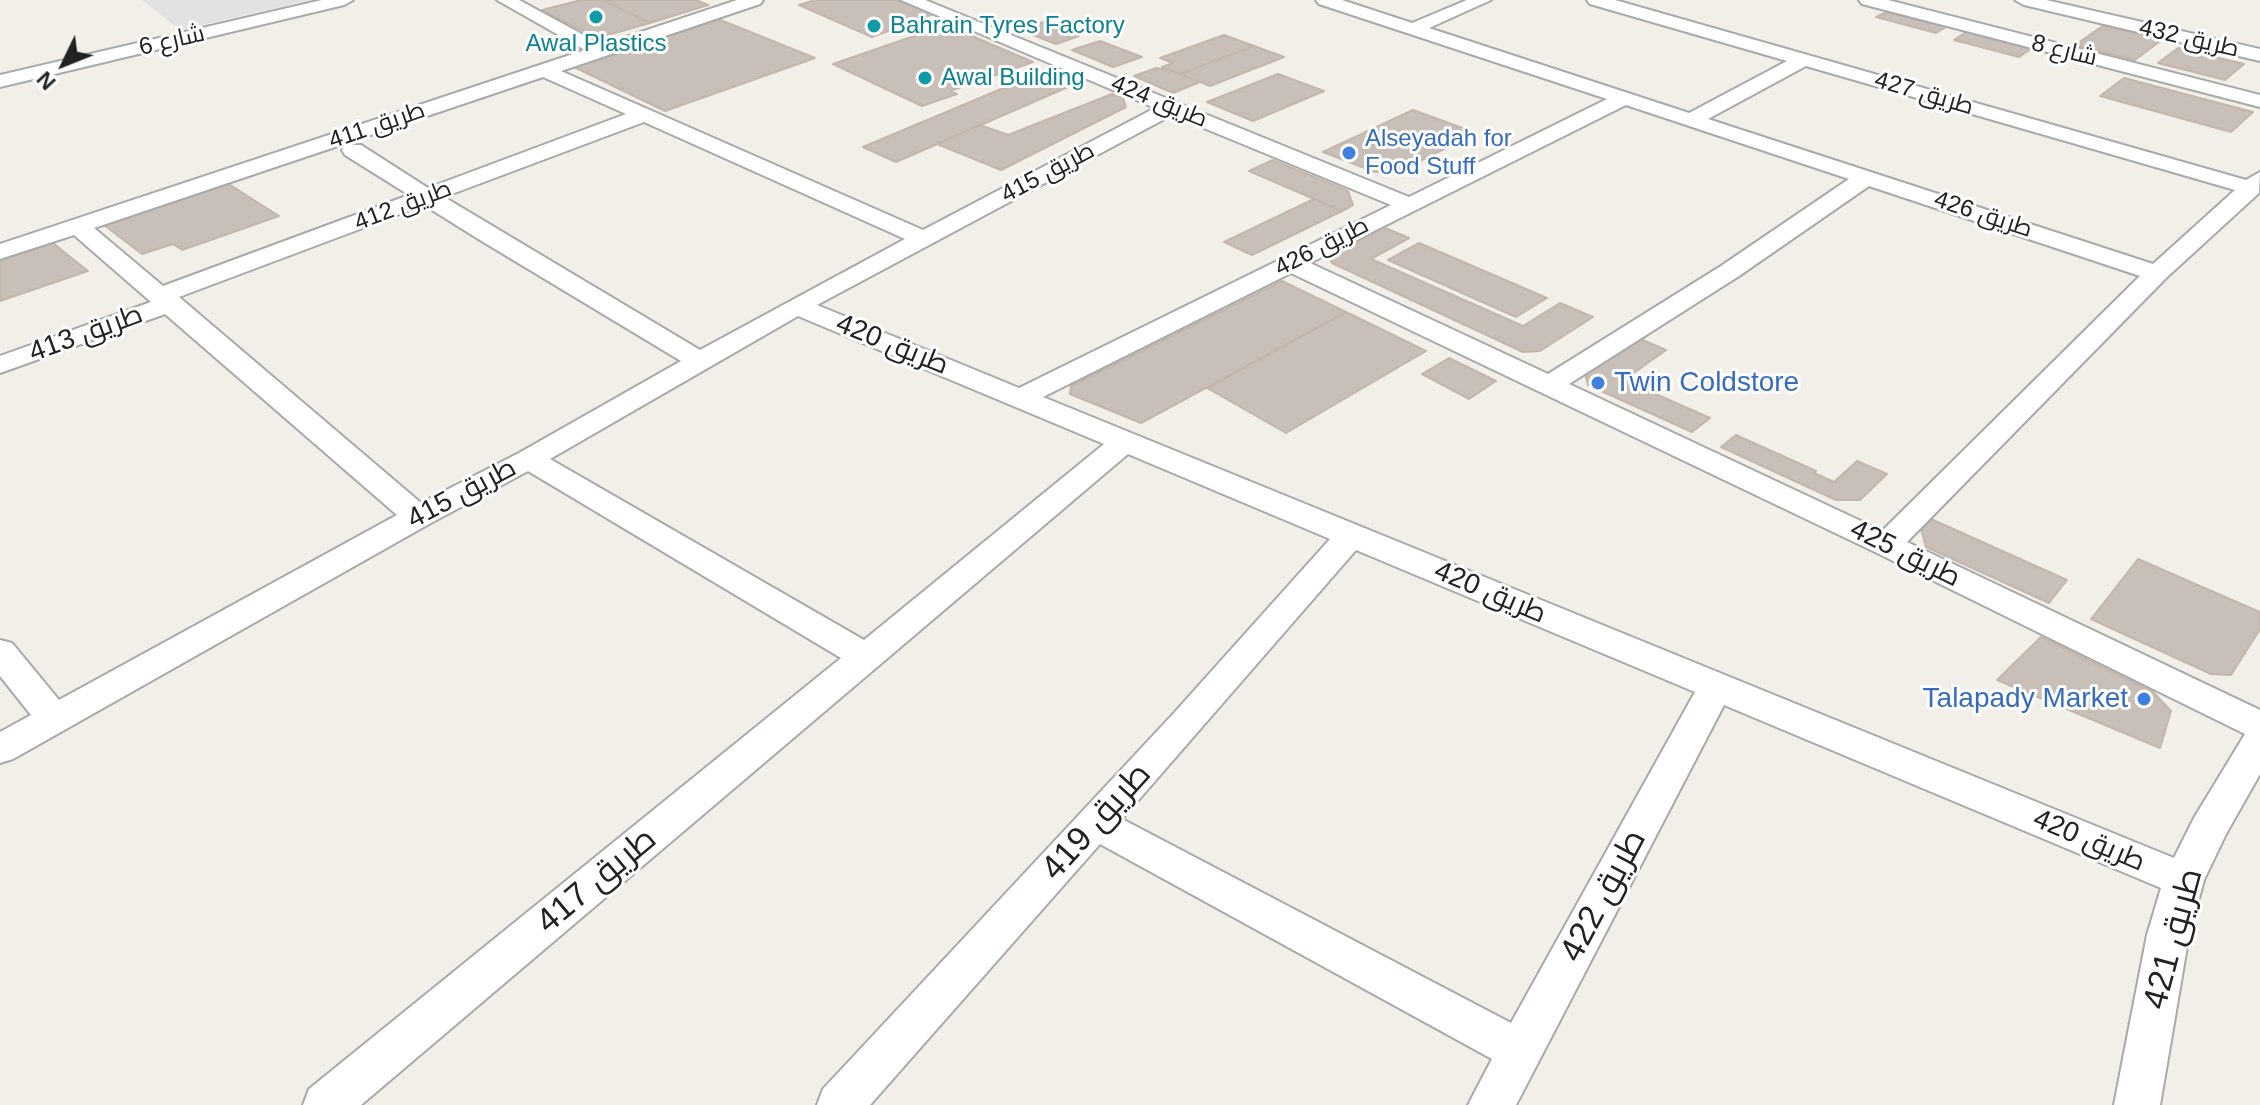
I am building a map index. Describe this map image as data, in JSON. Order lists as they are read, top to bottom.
{
  "streets": {
    "street": [
      "طريق 432",
      "شارع 6",
      "شارع 8",
      "طريق 427",
      "طريق 424",
      "طريق 411",
      "طريق 415",
      "طريق 412",
      "طريق 426",
      "طريق 413",
      "طريق 420",
      "طريق 425",
      "طريق 419",
      "طريق 417",
      "طريق 422",
      "طريق 421"
    ]
  },
  "crossings": [
    ["طريق 427", "طريق 426"],
    ["طريق 427", "طريق 425"],
    ["طريق 424", "طريق 415"],
    ["طريق 424", "طريق 426"],
    ["طريق 415", "طريق 420"],
    ["طريق 412", "طريق 413"],
    ["طريق 426", "طريق 420"],
    ["طريق 426", "طريق 425"],
    ["طريق 420", "طريق 419"],
    ["طريق 420", "طريق 417"],
    ["طريق 420", "طريق 422"],
    ["طريق 420", "طريق 421"]
  ],
  "places": [
    "Awal Plastics",
    "Bahrain Tyres Factory",
    "Awal Building",
    "Alseyadah for Food Stuff",
    "Twin Coldstore",
    "Talapady Market"
  ],
  "north": "bottom left"
}
